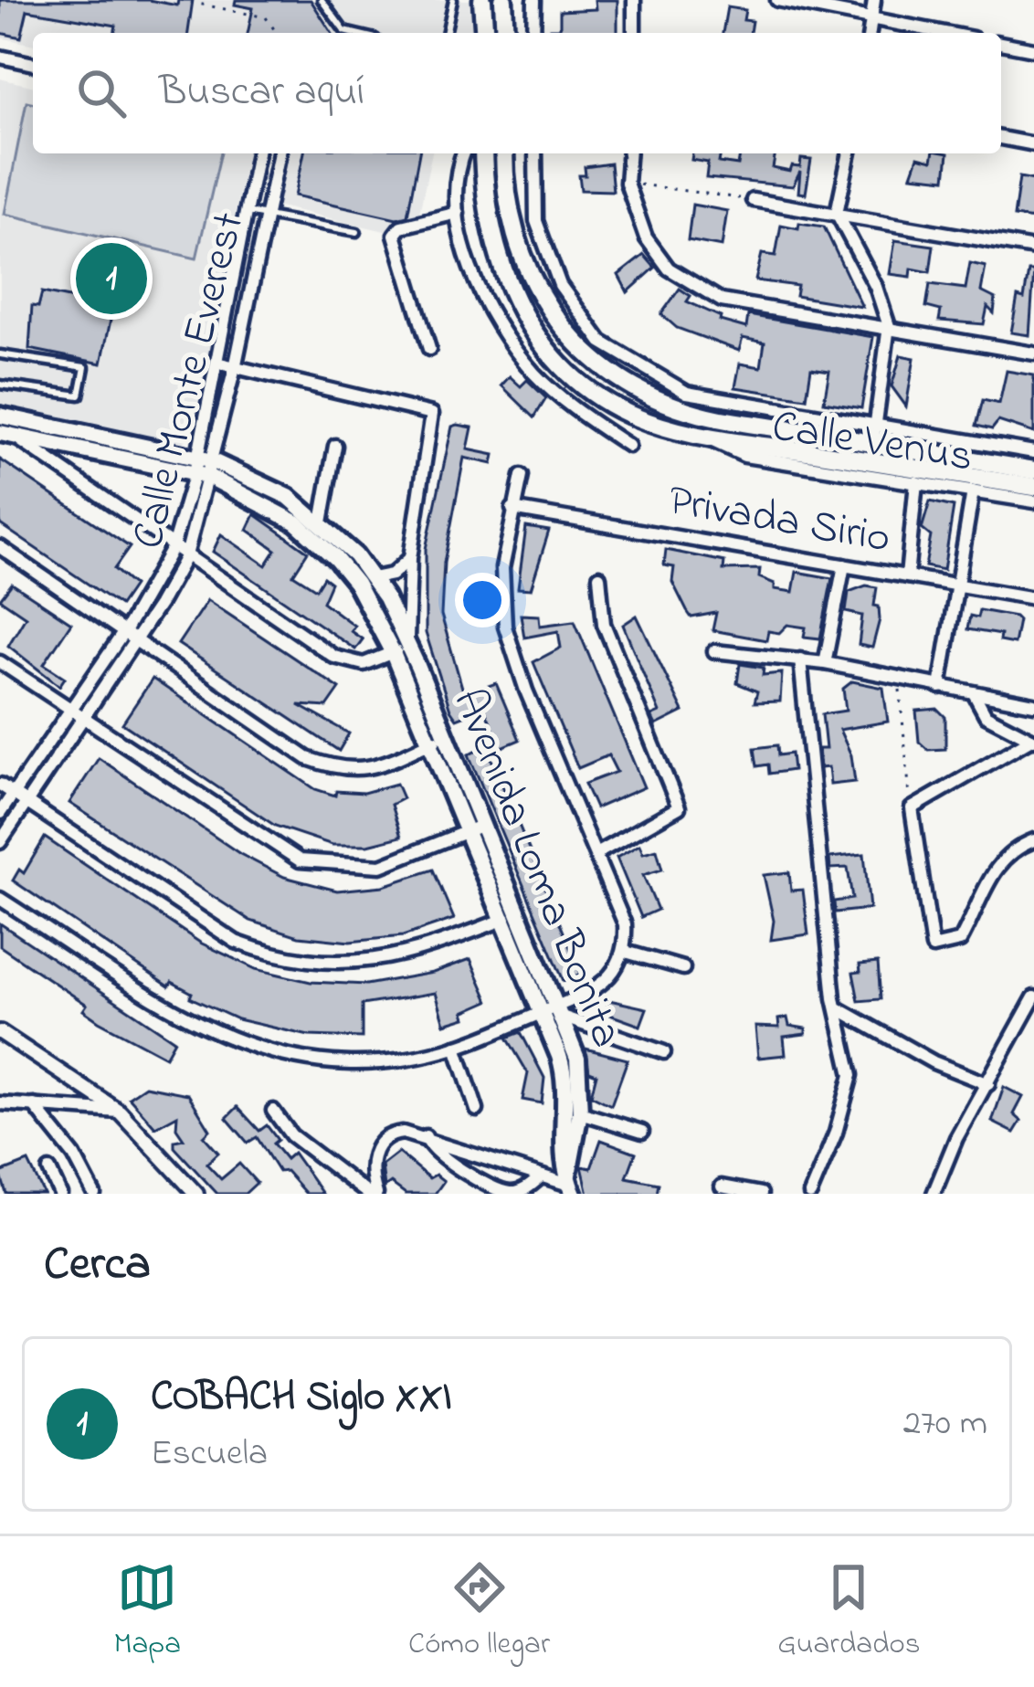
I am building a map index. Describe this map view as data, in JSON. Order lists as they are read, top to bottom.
{
  "streets": {
    "main road": ["Avenida Loma Bonita"],
    "street": ["Calle Monte Everest", "Calle Venus", "Privada Sirio"]
  },
  "crossings": [
    ["Calle Monte Everest", "Avenida Loma Bonita"]
  ],
  "page": {
    "search": "Buscar aquí",
    "pins": "1",
    "heading": "Cerca",
    "list": [
      {
        "mark": "1",
        "name": "COBACH Siglo XXI",
        "note": "Escuela",
        "value": "270 m"
      }
    ],
    "nav": ["Mapa", "Cómo llegar", "Guardados"]
  }
}
